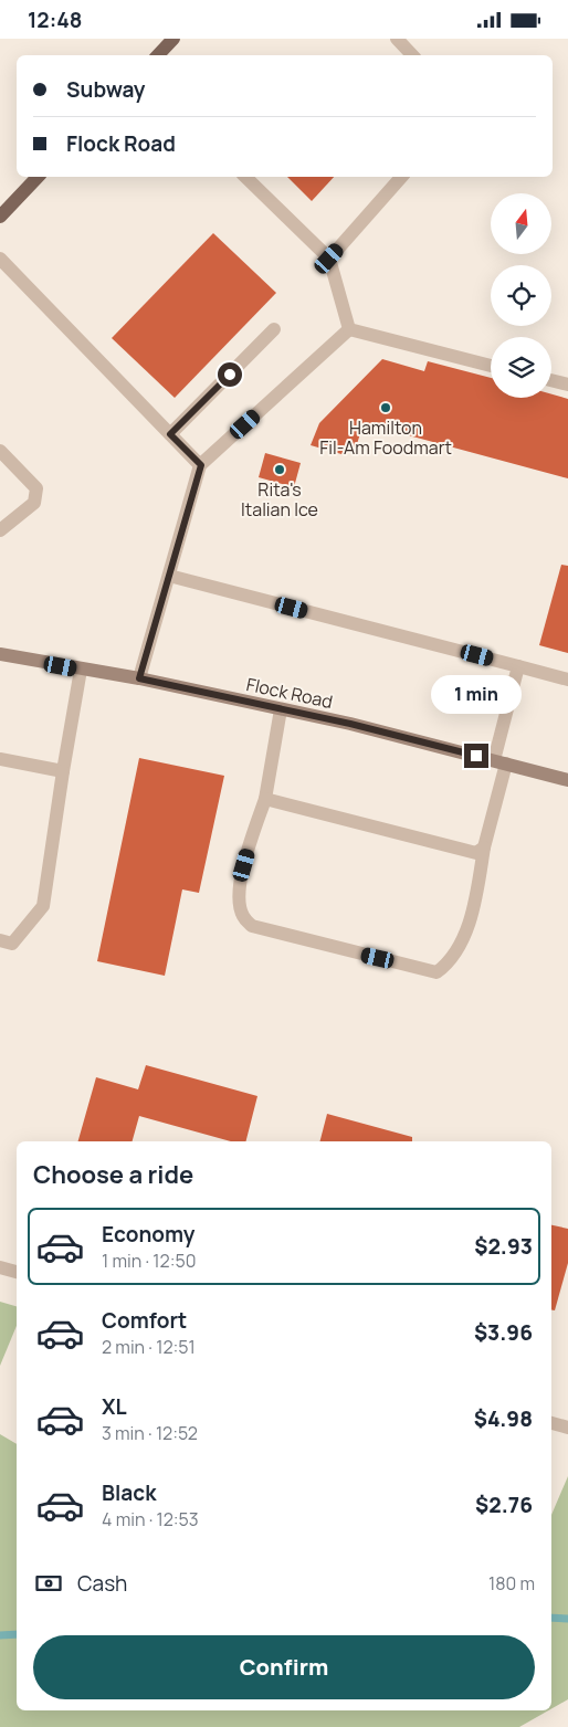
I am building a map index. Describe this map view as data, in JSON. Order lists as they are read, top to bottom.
{
  "streets": {
    "main road": ["Flock Road"]
  },
  "places": ["Hamilton Fil-Am Foodmart", "Rita's Italian Ice"],
  "north": "top",
  "page": {
    "status": "12:48",
    "banner": ["Subway", "Flock Road"],
    "bubble": "1 min",
    "heading": "Choose a ride",
    "list": [
      {
        "name": "Economy",
        "note": "1 min · 12:50",
        "value": "$2.93"
      },
      {
        "name": "Comfort",
        "note": "2 min · 12:51",
        "value": "$3.96"
      },
      {
        "name": "XL",
        "note": "3 min · 12:52",
        "value": "$4.98"
      },
      {
        "name": "Black",
        "note": "4 min · 12:53",
        "value": "$2.76"
      }
    ],
    "pay": ["Cash", "180 m"],
    "buttons": "Confirm"
  }
}
